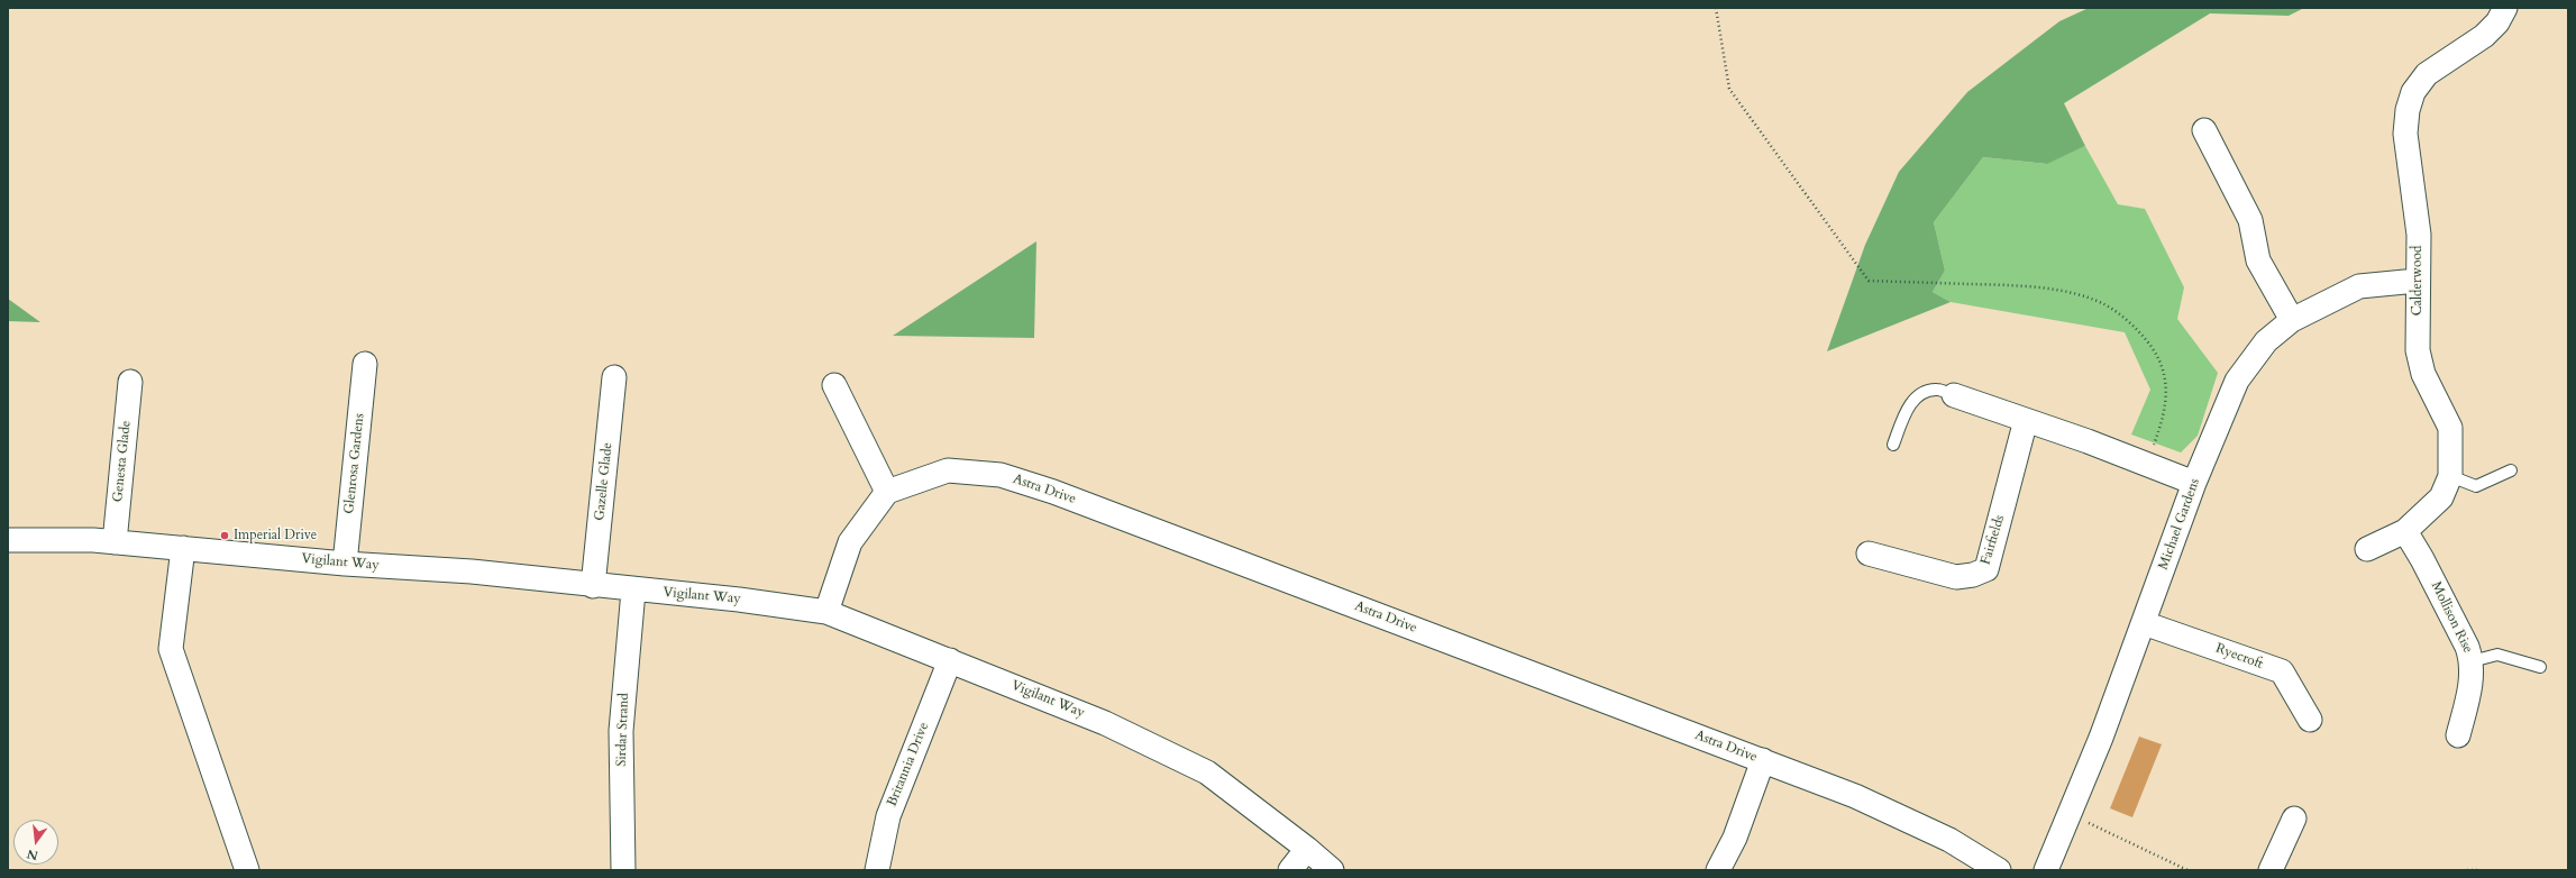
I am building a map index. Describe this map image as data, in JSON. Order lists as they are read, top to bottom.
{
  "streets": {
    "street": [
      "Calderwood",
      "Genesta Glade",
      "Glenrosa Gardens",
      "Gazelle Glade",
      "Astra Drive",
      "Michael Gardens",
      "Fairfields",
      "Vigilant Way",
      "Mollison Rise",
      "Ryecroft",
      "Sirdar Strand",
      "Britannia Drive"
    ]
  },
  "crossings": [
    ["Calderwood", "Michael Gardens"],
    ["Calderwood", "Mollison Rise"],
    ["Genesta Glade", "Vigilant Way"],
    ["Glenrosa Gardens", "Vigilant Way"],
    ["Gazelle Glade", "Vigilant Way"],
    ["Michael Gardens", "Ryecroft"],
    ["Vigilant Way", "Sirdar Strand"],
    ["Vigilant Way", "Britannia Drive"]
  ],
  "places": ["Imperial Drive"],
  "north": "bottom"
}
